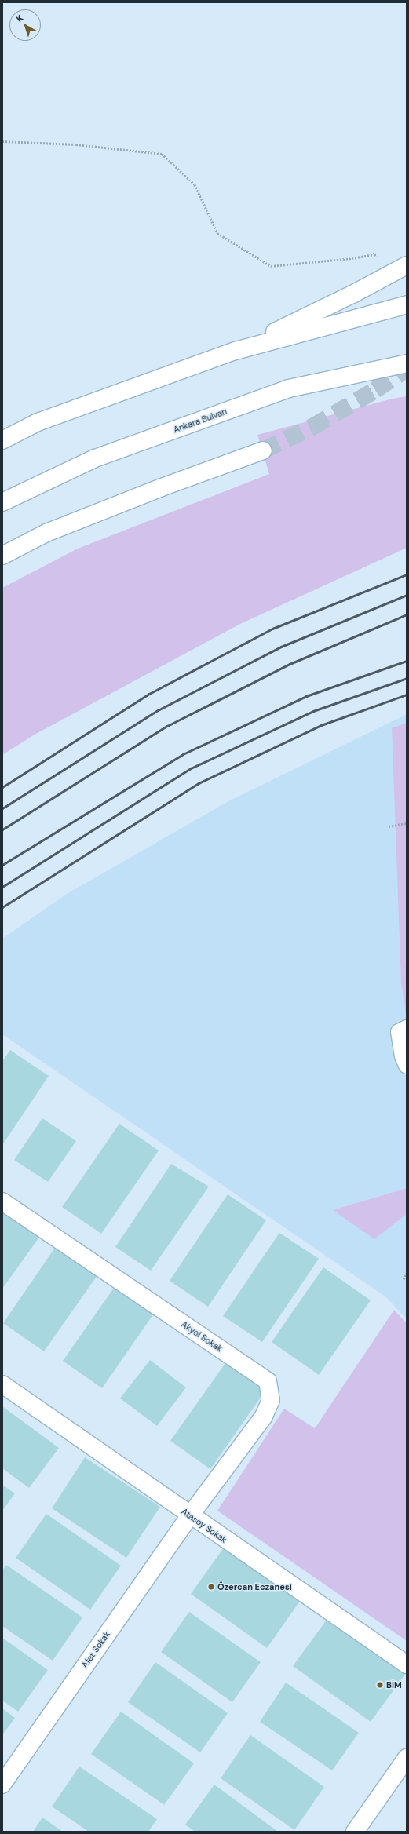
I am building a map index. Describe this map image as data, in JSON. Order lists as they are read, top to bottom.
{
  "streets": {
    "main road": [
      "Ankara Bulvarı",
      "Akyol Sokak",
      "Atasoy Sokak",
      "Afet Sokak"
    ]
  },
  "crossings": [
    ["Akyol Sokak", "Atasoy Sokak"],
    ["Akyol Sokak", "Afet Sokak"],
    ["Atasoy Sokak", "Afet Sokak"]
  ],
  "places": ["Özercan Eczanesi", "BİM"],
  "north": "top left"
}
